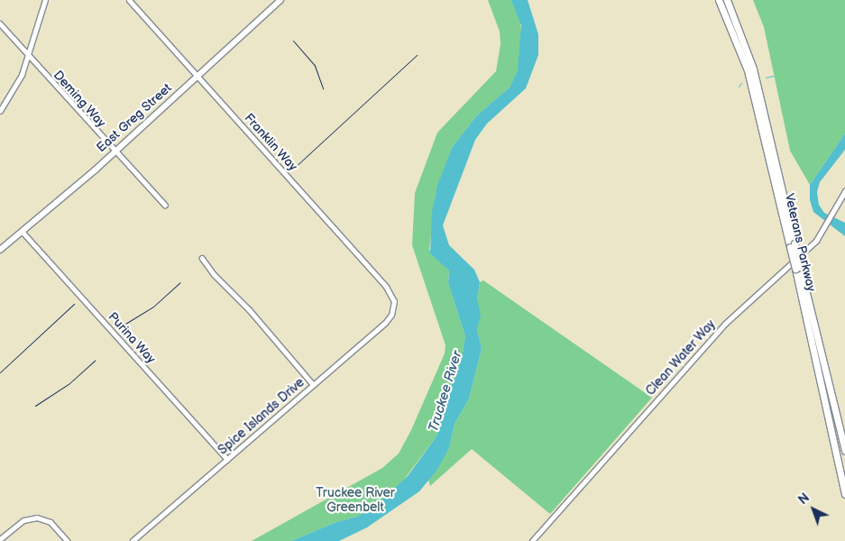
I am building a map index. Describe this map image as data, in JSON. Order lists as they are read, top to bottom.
{
  "streets": {
    "main road": ["East Greg Street", "Veterans Parkway"],
    "street": [
      "Deming Way",
      "Franklin Way",
      "Purina Way",
      "Clean Water Way",
      "Spice Islands Drive"
    ]
  },
  "crossings": [
    ["Deming Way", "East Greg Street"],
    ["East Greg Street", "Franklin Way"],
    ["East Greg Street", "Purina Way"],
    ["Franklin Way", "Spice Islands Drive"],
    ["Purina Way", "Spice Islands Drive"]
  ],
  "water": ["Truckee River"],
  "parks": ["Truckee River Greenbelt"],
  "north": "top left"
}
